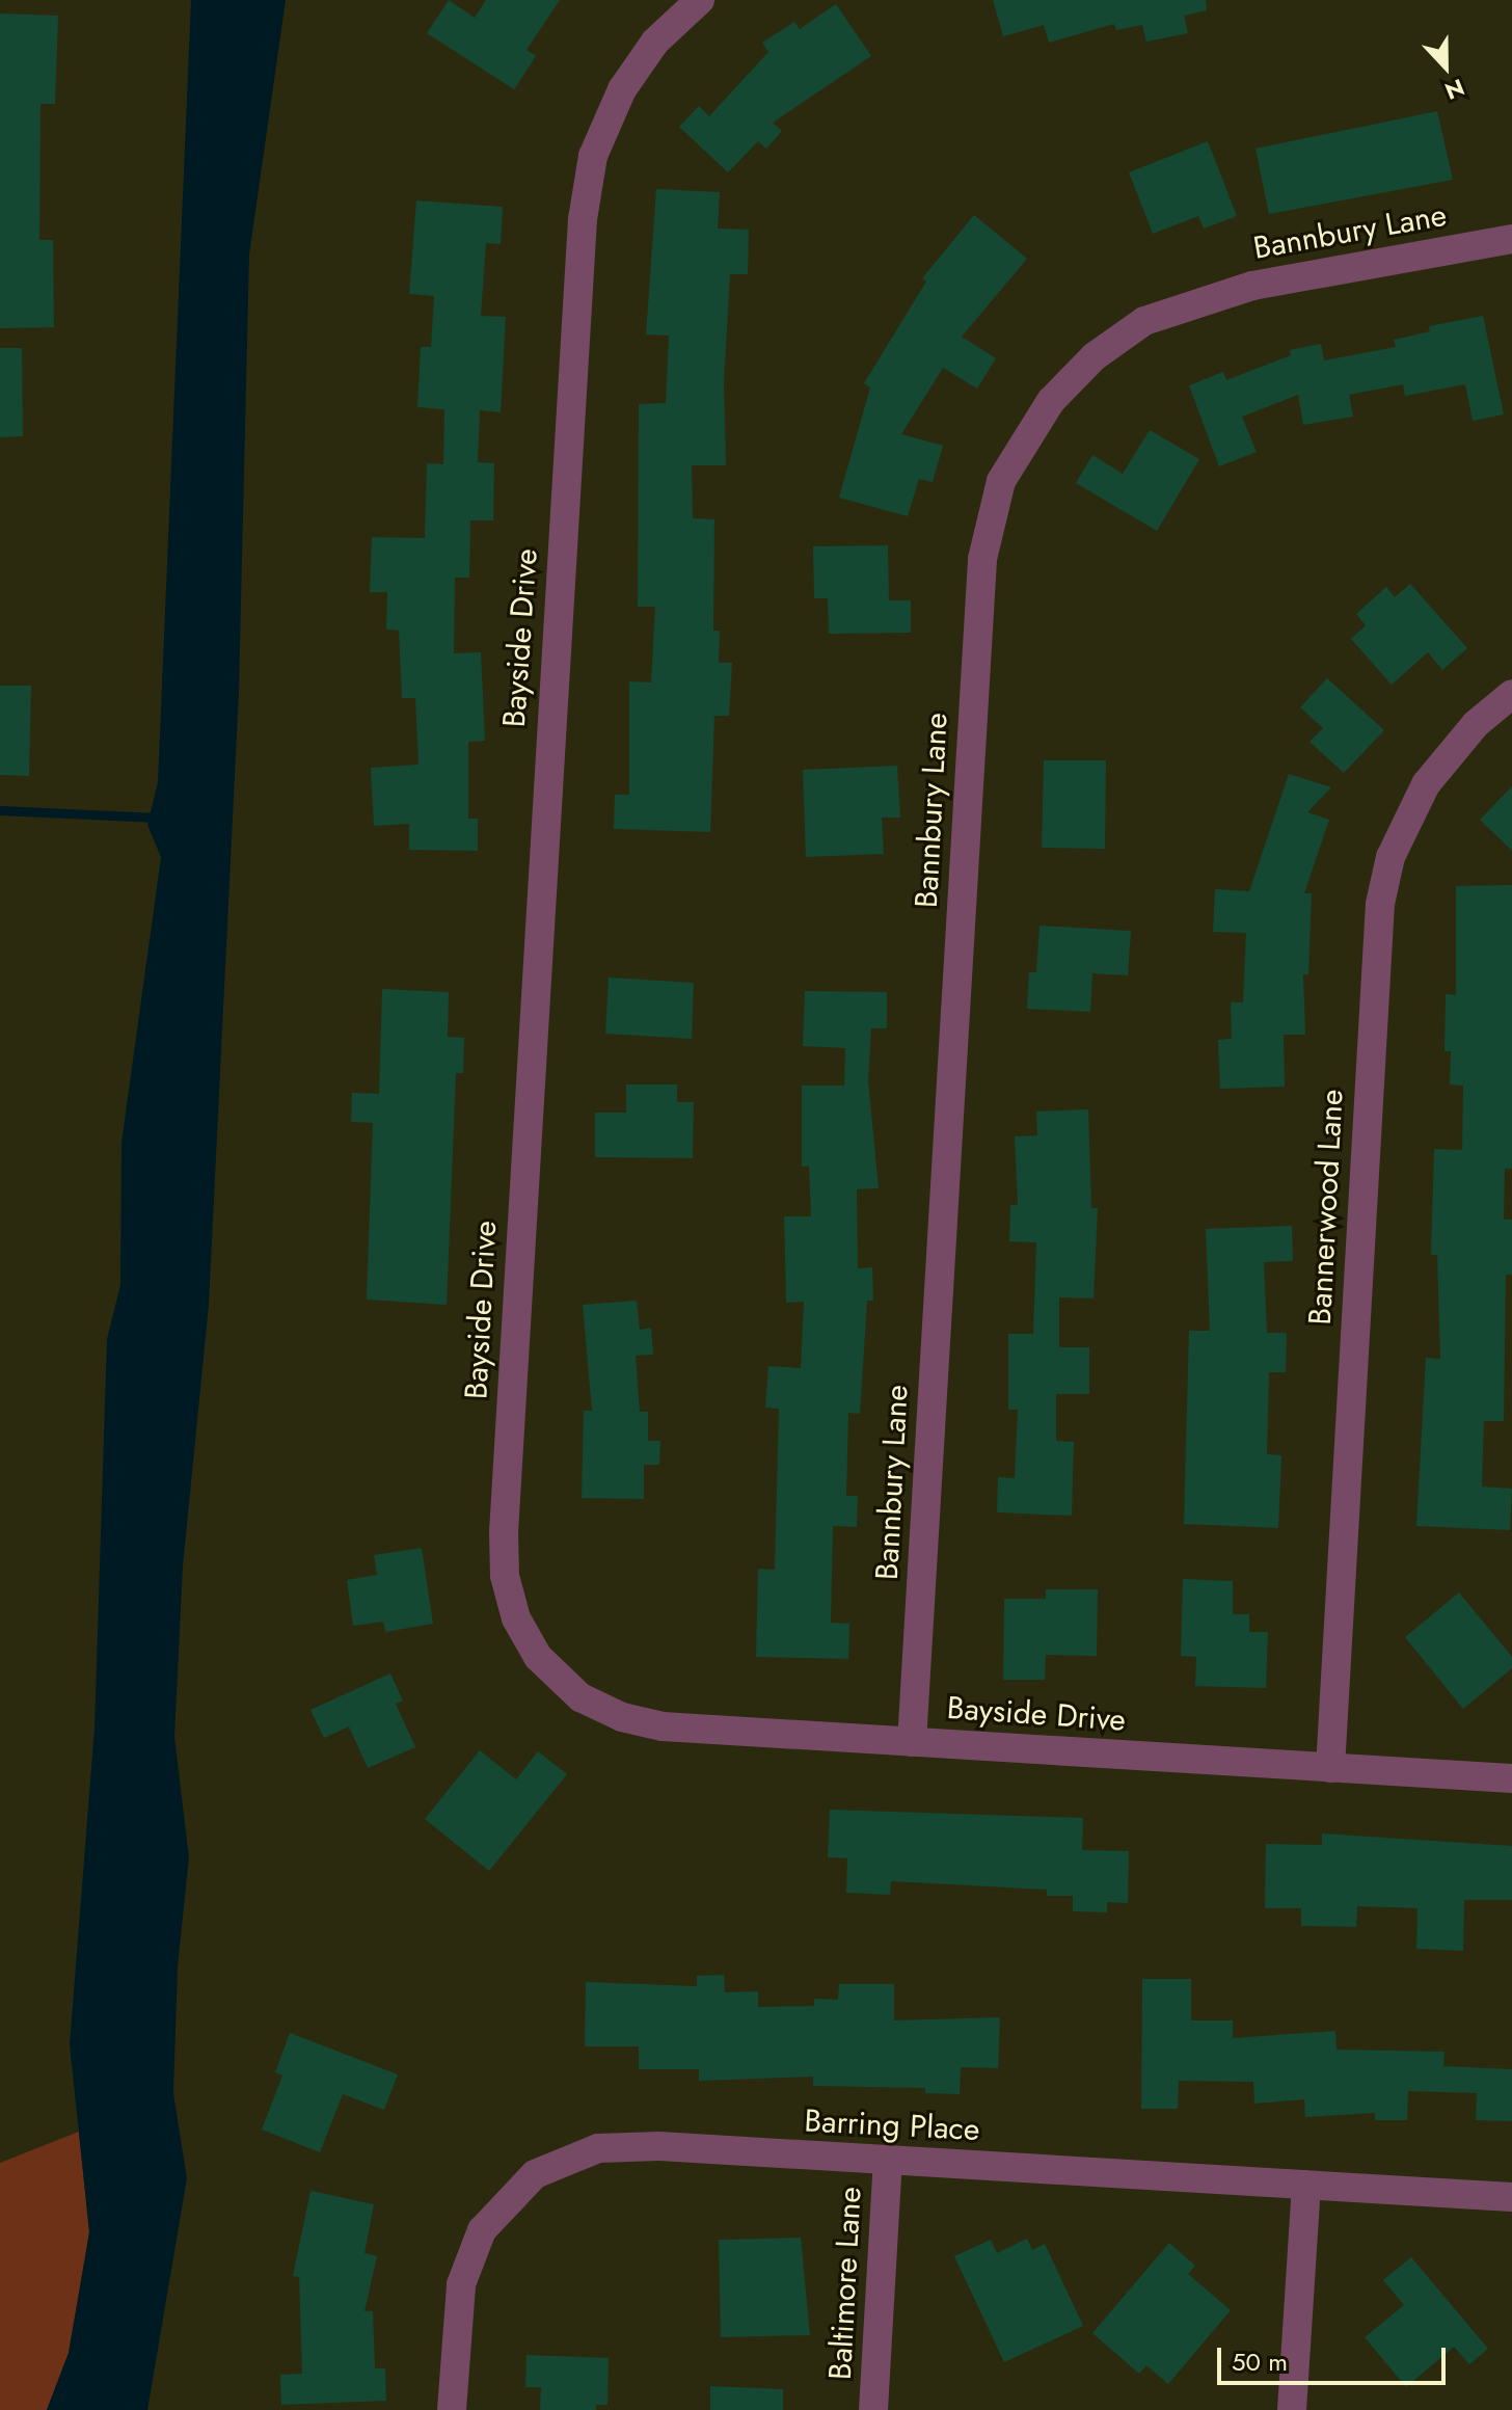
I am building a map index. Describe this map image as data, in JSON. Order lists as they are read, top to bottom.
{
  "streets": {
    "street": [
      "Bannbury Lane",
      "Bayside Drive",
      "Bannerwood Lane",
      "Barring Place",
      "Baltimore Lane"
    ]
  },
  "crossings": [
    ["Bannbury Lane", "Bayside Drive"],
    ["Bayside Drive", "Bannerwood Lane"],
    ["Barring Place", "Baltimore Lane"]
  ],
  "scale_bar": "50 m",
  "north": "bottom"
}
